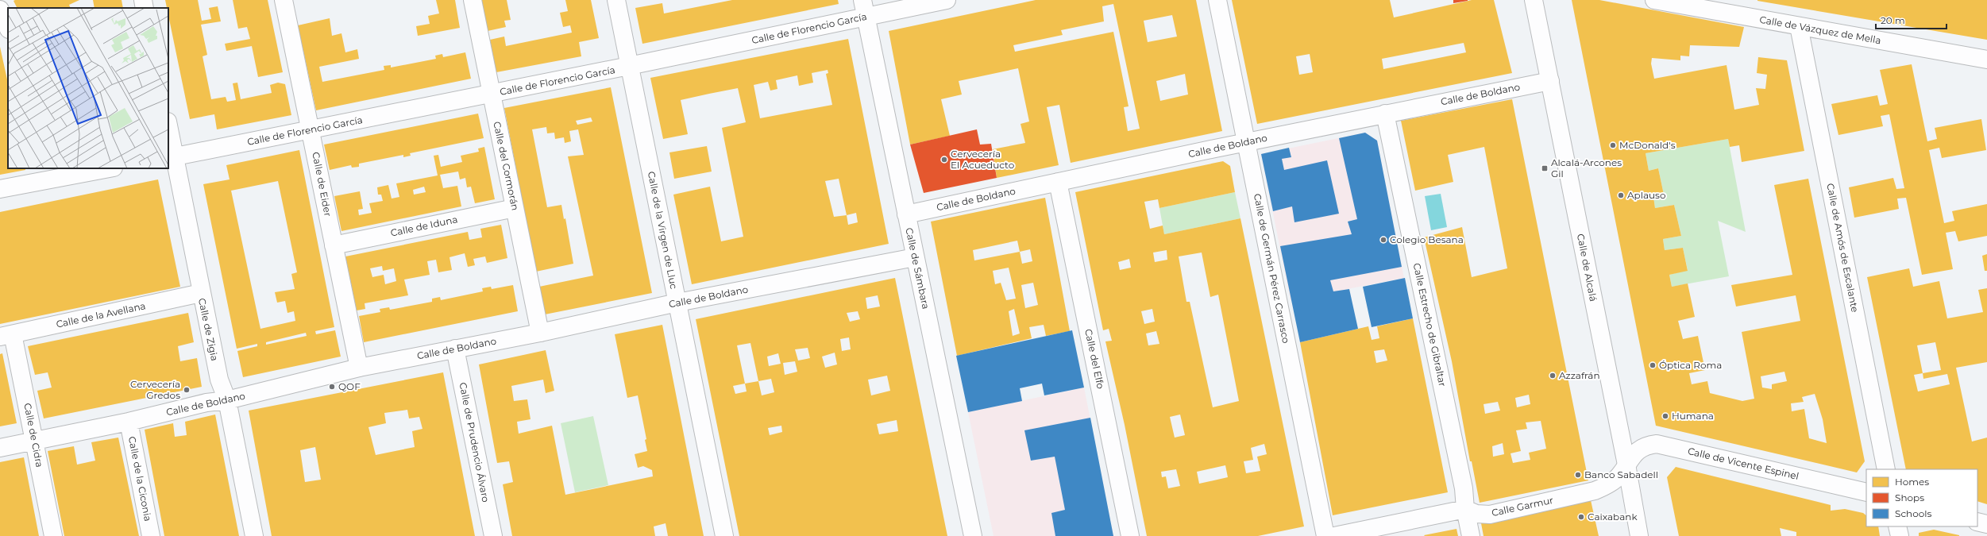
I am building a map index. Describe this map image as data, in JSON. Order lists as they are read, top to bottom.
{
  "streets": {
    "street": [
      "Calle de Florencio García",
      "Calle de Vázquez de Mella",
      "Calle de Boldano",
      "Calle del Cormorán",
      "Calle de Eider",
      "Calle de Iduna",
      "Calle de la Virgen de Lluc",
      "Calle de Amós de Escalante",
      "Calle de Alcalá",
      "Calle de Sámbara",
      "Calle de Germán Pérez Carrasco",
      "Calle de la Avellana",
      "Calle Estrecho de Gibraltar",
      "Calle de Zigia",
      "Calle del Elfo",
      "Calle de Cidra",
      "Calle de Prudencio Álvaro",
      "Calle de Vicente Espinel",
      "Calle de la Ciconia",
      "Calle Garmur"
    ]
  },
  "crossings": [
    ["Calle de Florencio García", "Calle del Cormorán"],
    ["Calle de Florencio García", "Calle de Eider"],
    ["Calle de Florencio García", "Calle de la Virgen de Lluc"],
    ["Calle de Florencio García", "Calle de Sámbara"],
    ["Calle de Florencio García", "Calle de Zigia"],
    ["Calle de Vázquez de Mella", "Calle de Amós de Escalante"],
    ["Calle de Boldano", "Calle del Cormorán"],
    ["Calle de Boldano", "Calle de Eider"],
    ["Calle de Boldano", "Calle de la Virgen de Lluc"],
    ["Calle de Boldano", "Calle de Alcalá"],
    ["Calle de Boldano", "Calle de Sámbara"],
    ["Calle de Boldano", "Calle de Germán Pérez Carrasco"],
    ["Calle de Boldano", "Calle Estrecho de Gibraltar"],
    ["Calle de Boldano", "Calle de Zigia"],
    ["Calle de Boldano", "Calle del Elfo"],
    ["Calle de Boldano", "Calle de Cidra"],
    ["Calle de Boldano", "Calle de Prudencio Álvaro"],
    ["Calle de Boldano", "Calle de la Ciconia"],
    ["Calle del Cormorán", "Calle de Iduna"],
    ["Calle de Eider", "Calle de Iduna"],
    ["Calle de Alcalá", "Calle de Vicente Espinel"],
    ["Calle de Alcalá", "Calle Garmur"],
    ["Calle de la Avellana", "Calle de Zigia"],
    ["Calle de la Avellana", "Calle de Cidra"],
    ["Calle Estrecho de Gibraltar", "Calle Garmur"],
    ["Calle de Vicente Espinel", "Calle Garmur"]
  ],
  "places": {
    "other": [
      "McDonald's",
      "Cervecería El Acueducto",
      "Aplauso",
      "Colegio Besana",
      "Óptica Roma",
      "Azzafrán",
      "QOF",
      "Cervecería Gredos",
      "Humana",
      "Banco Sabadell",
      "Caixabank"
    ],
    "transit": ["Alcalá-Arcones Gil"]
  },
  "legend": ["Homes", "Shops", "Schools"],
  "scale_bar": "20 m"
}
